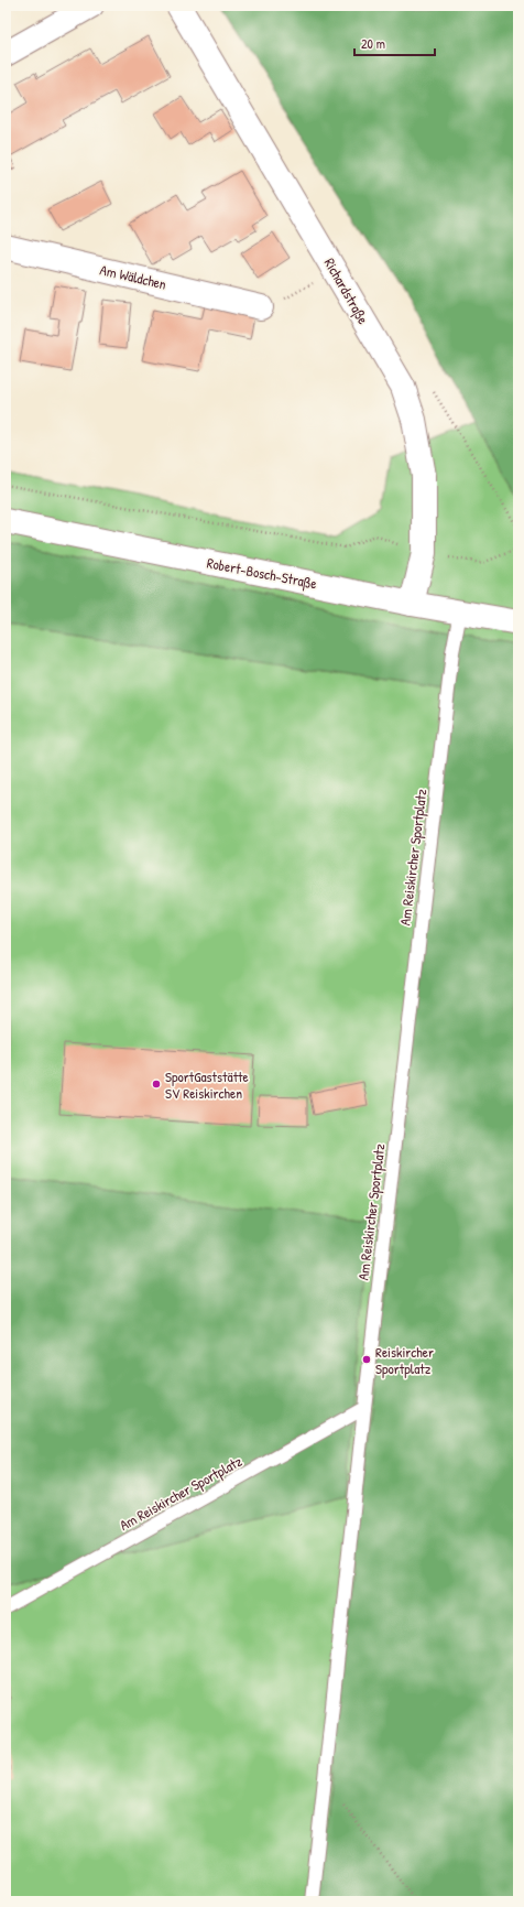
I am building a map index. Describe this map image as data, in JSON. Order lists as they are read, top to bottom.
{
  "streets": {
    "street": ["Am Wäldchen", "Richardstraße", "Robert-Bosch-Straße"],
    "lane": ["Am Reiskircher Sportplatz"]
  },
  "crossings": [
    ["Richardstraße", "Robert-Bosch-Straße"],
    ["Robert-Bosch-Straße", "Am Reiskircher Sportplatz"]
  ],
  "places": ["SportGaststätte SV Reiskirchen", "Reiskircher Sportplatz"],
  "scale_bar": "20 m"
}
